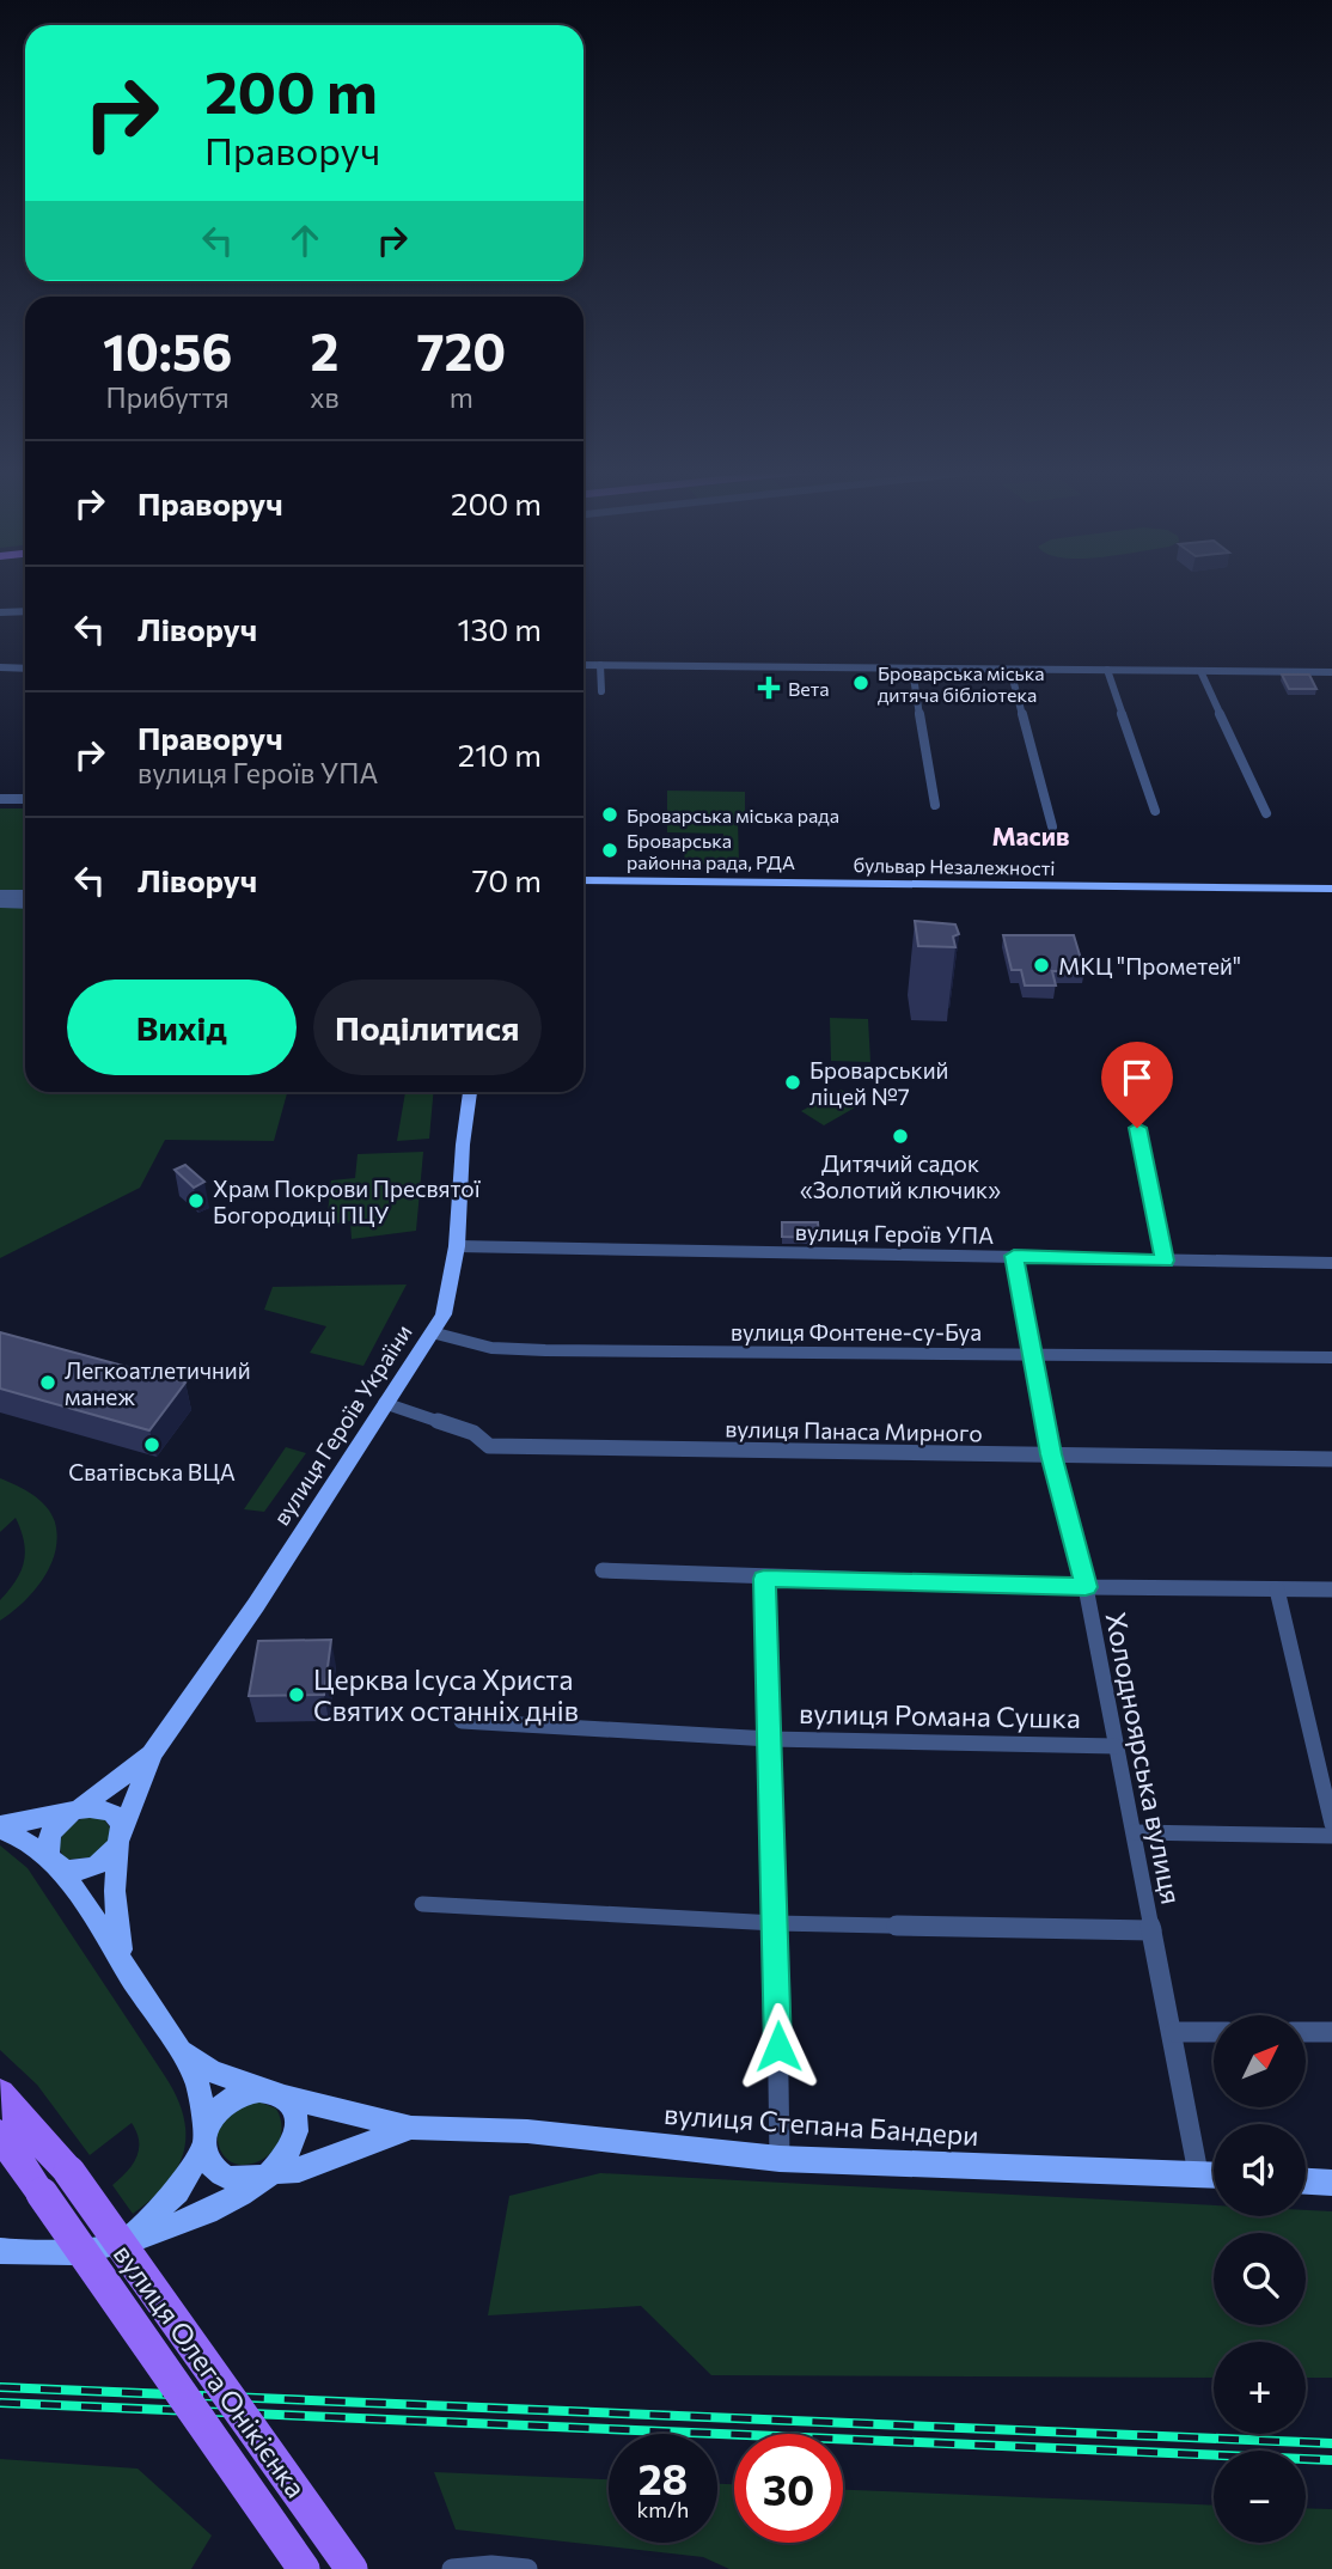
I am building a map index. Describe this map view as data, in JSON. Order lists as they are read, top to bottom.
{
  "streets": {
    "main road": [
      "бульвар Незалежності",
      "вулиця Героїв України",
      "вулиця Степана Бандери",
      "вулиця Олега Онікієнка"
    ],
    "street": [
      "вулиця Героїв УПА",
      "вулиця Фонтене-су-Буа",
      "вулиця Панаса Мирного",
      "вулиця Романа Сушка",
      "Холодноярська вулиця"
    ]
  },
  "crossings": [
    ["вулиця Героїв УПА", "вулиця Героїв України"],
    ["вулиця Героїв УПА", "Холодноярська вулиця"],
    ["вулиця Фонтене-су-Буа", "вулиця Героїв України"],
    ["вулиця Фонтене-су-Буа", "Холодноярська вулиця"],
    ["вулиця Героїв України", "вулиця Панаса Мирного"],
    ["вулиця Панаса Мирного", "Холодноярська вулиця"],
    ["вулиця Романа Сушка", "Холодноярська вулиця"],
    ["Холодноярська вулиця", "вулиця Степана Бандери"]
  ],
  "districts": ["Масив"],
  "places": {
    "other": [
      "Броварська міська дитяча бібліотека",
      "Броварська міська рада",
      "Броварська районна рада, РДА",
      "МКЦ \"Прометей\"",
      "Броварський ліцей №7",
      "Дитячий садок «Золотий ключик»",
      "Храм Покрови Пресвятої Богородиці ПЦУ",
      "Легкоатлетичний манеж",
      "Сватівська ВЦА",
      "Церква Ісуса Христа Святих останніх днів"
    ],
    "health": ["Вета"]
  },
  "north": "top right",
  "page": {
    "turn": ["200 m", "Праворуч"],
    "eta": [
      "10:56",
      "Прибуття",
      "2",
      "хв",
      "720",
      "m"
    ],
    "list": [
      {
        "name": "Праворуч",
        "value": "200 m"
      },
      {
        "name": "Ліворуч",
        "value": "130 m"
      },
      {
        "name": "Праворуч",
        "note": "вулиця Героїв УПА",
        "value": "210 m"
      },
      {
        "name": "Ліворуч",
        "value": "70 m"
      }
    ],
    "buttons": ["Вихід", "Поділитися"],
    "map_buttons": ["+", "−"],
    "speed": "28 km/h",
    "limit": "30"
  }
}
